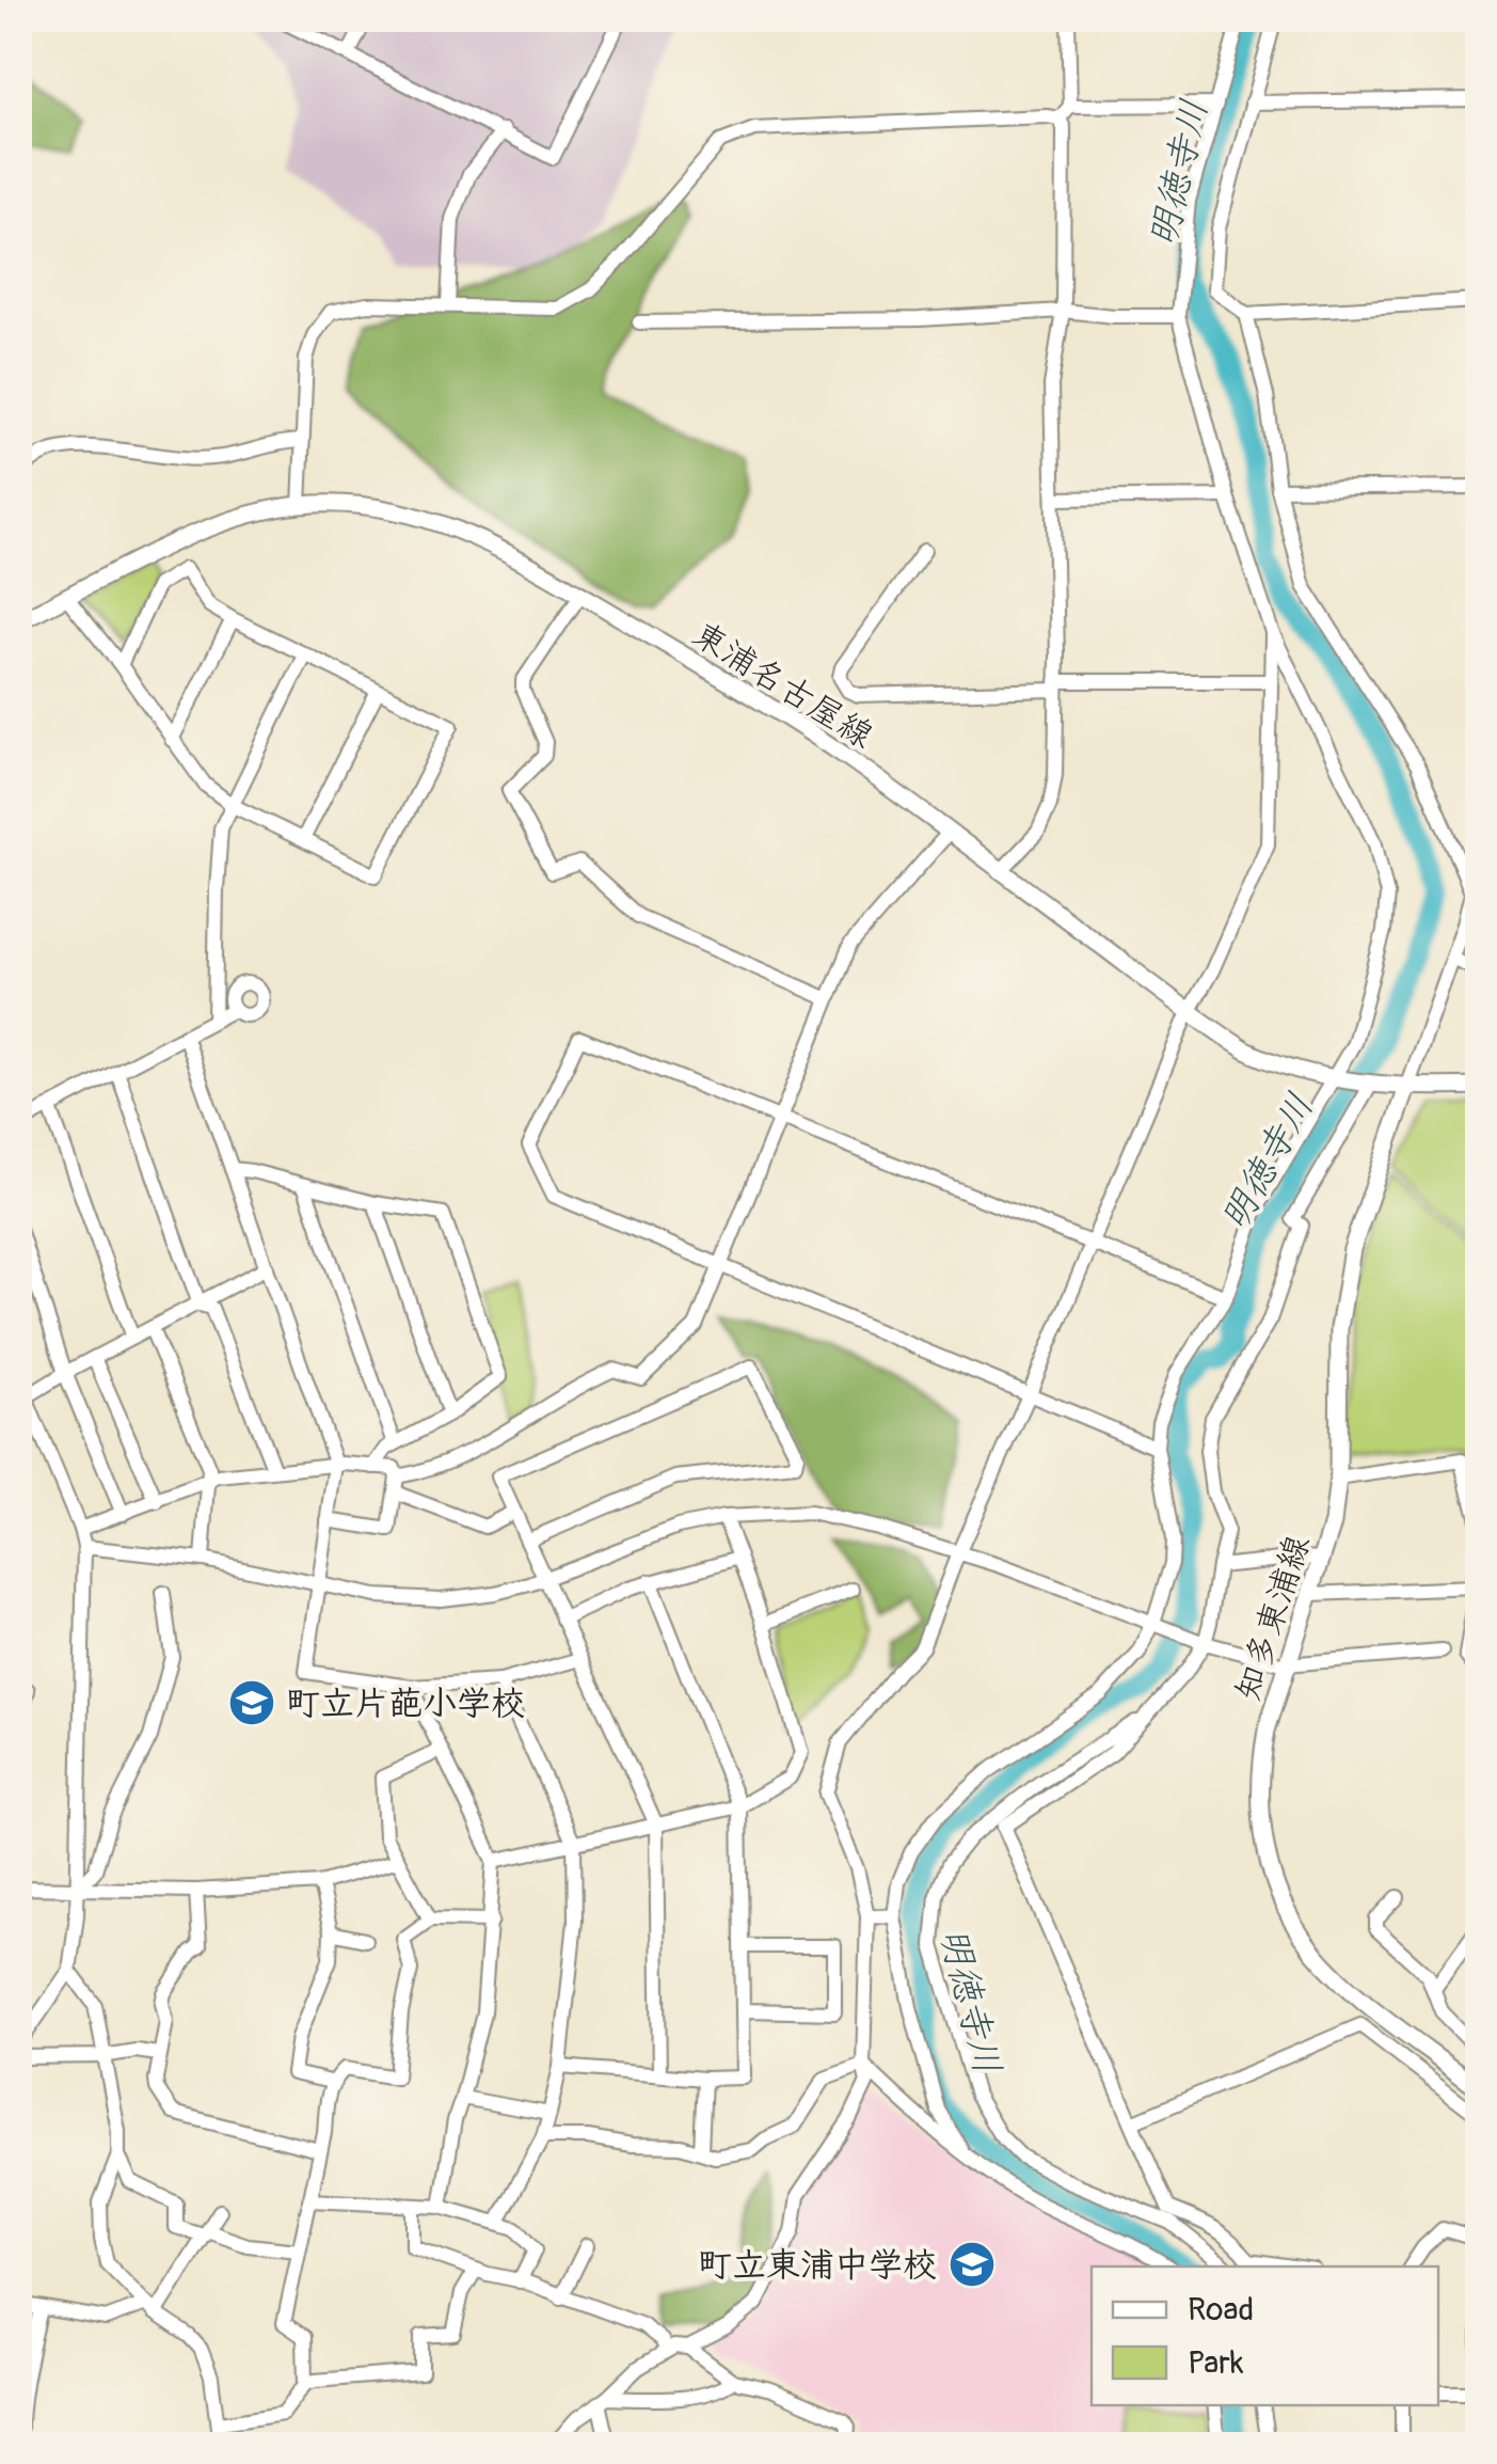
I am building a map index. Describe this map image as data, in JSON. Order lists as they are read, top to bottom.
{
  "streets": {
    "main road": ["東浦名古屋線", "知多東浦線"]
  },
  "crossings": [
    ["東浦名古屋線", "知多東浦線"]
  ],
  "water": ["明徳寺川"],
  "places": {
    "school or university": ["町立片葩小学校", "町立東浦中学校"]
  },
  "legend": ["Road", "Park"]
}
